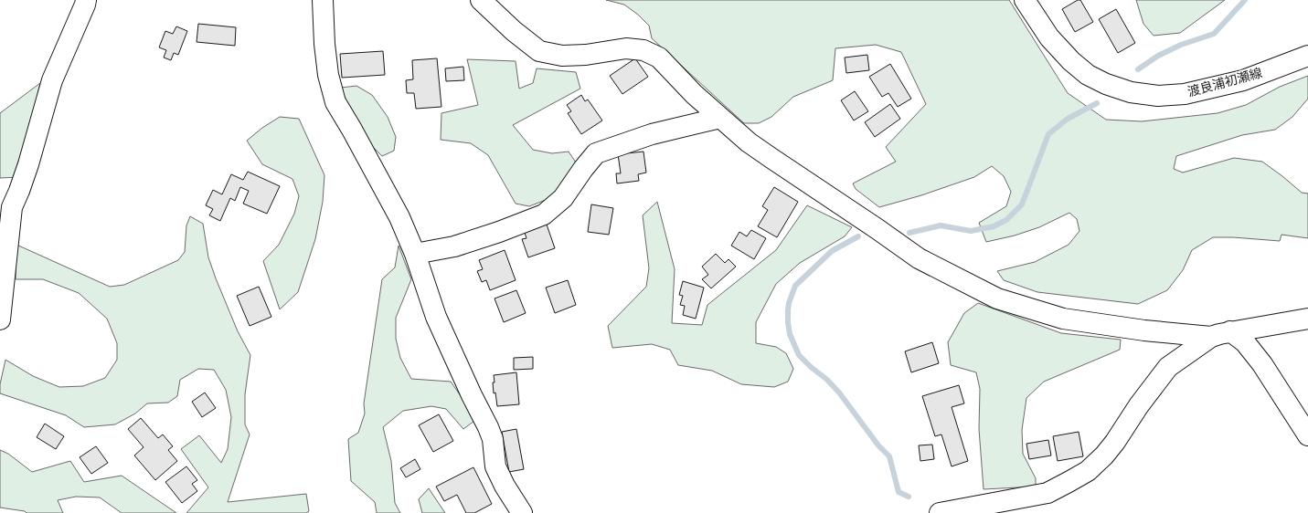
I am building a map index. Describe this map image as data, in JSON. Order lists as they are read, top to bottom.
{
  "streets": {
    "street": ["渡良浦初瀬線"]
  }
}
